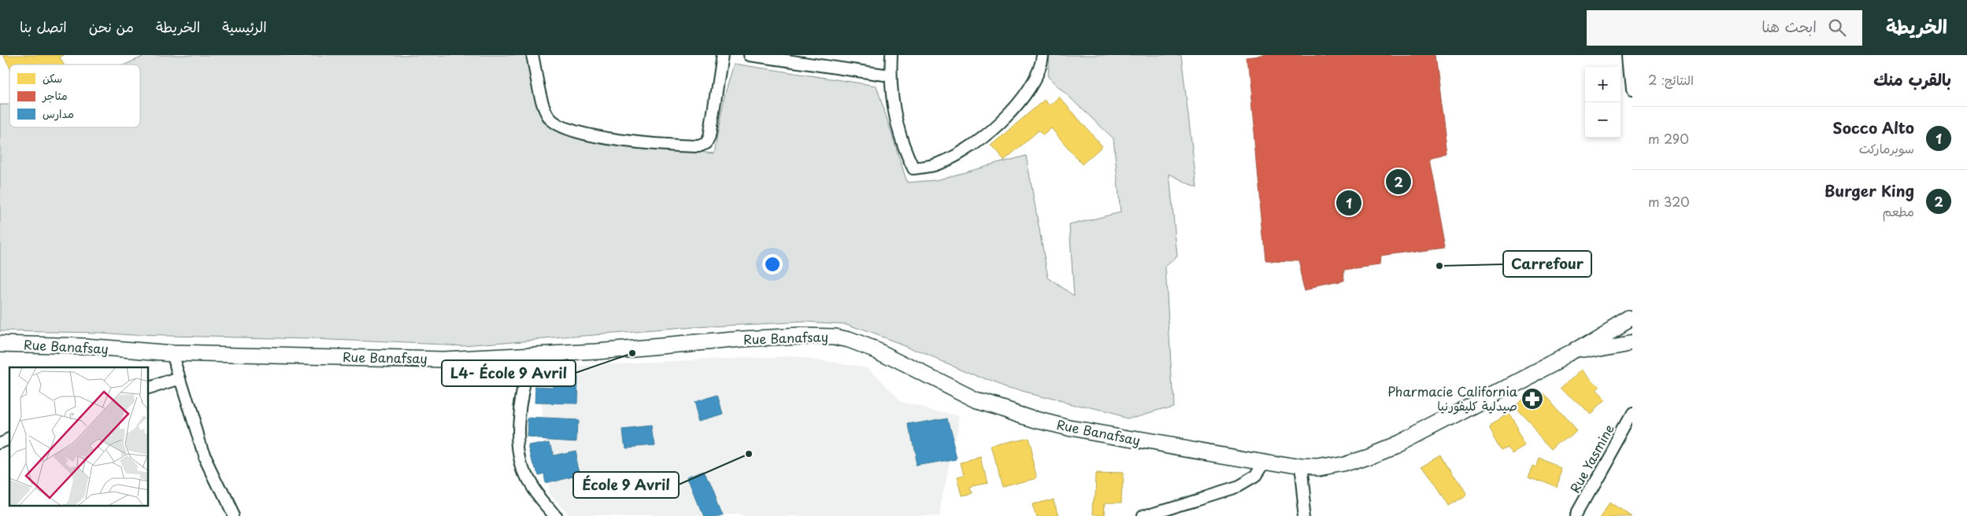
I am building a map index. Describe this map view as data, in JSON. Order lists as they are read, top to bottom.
{
  "streets": {
    "main road": ["Rue Banafsay"],
    "street": ["Rue Yasmine"]
  },
  "places": {
    "other": ["Carrefour", "L4- École 9 Avril", "École 9 Avril"],
    "pharmacy": ["Pharmacie California صيدلية كليفورنيا"]
  },
  "legend": ["سكن", "متاجر", "مدارس"],
  "page": {
    "header": "الخريطة",
    "search": "ابحث هنا",
    "nav": [
      "الرئيسية",
      "الخريطة",
      "من نحن",
      "اتصل بنا"
    ],
    "heading": ["بالقرب منك", "النتائج: 2"],
    "map_buttons": ["+", "−"],
    "list": [
      {
        "mark": "1",
        "name": "Socco Alto",
        "note": "سوبرماركت",
        "value": "290 m"
      },
      {
        "mark": "2",
        "name": "Burger King",
        "note": "مطعم",
        "value": "320 m"
      }
    ],
    "pins": ["2", "1"]
  }
}
